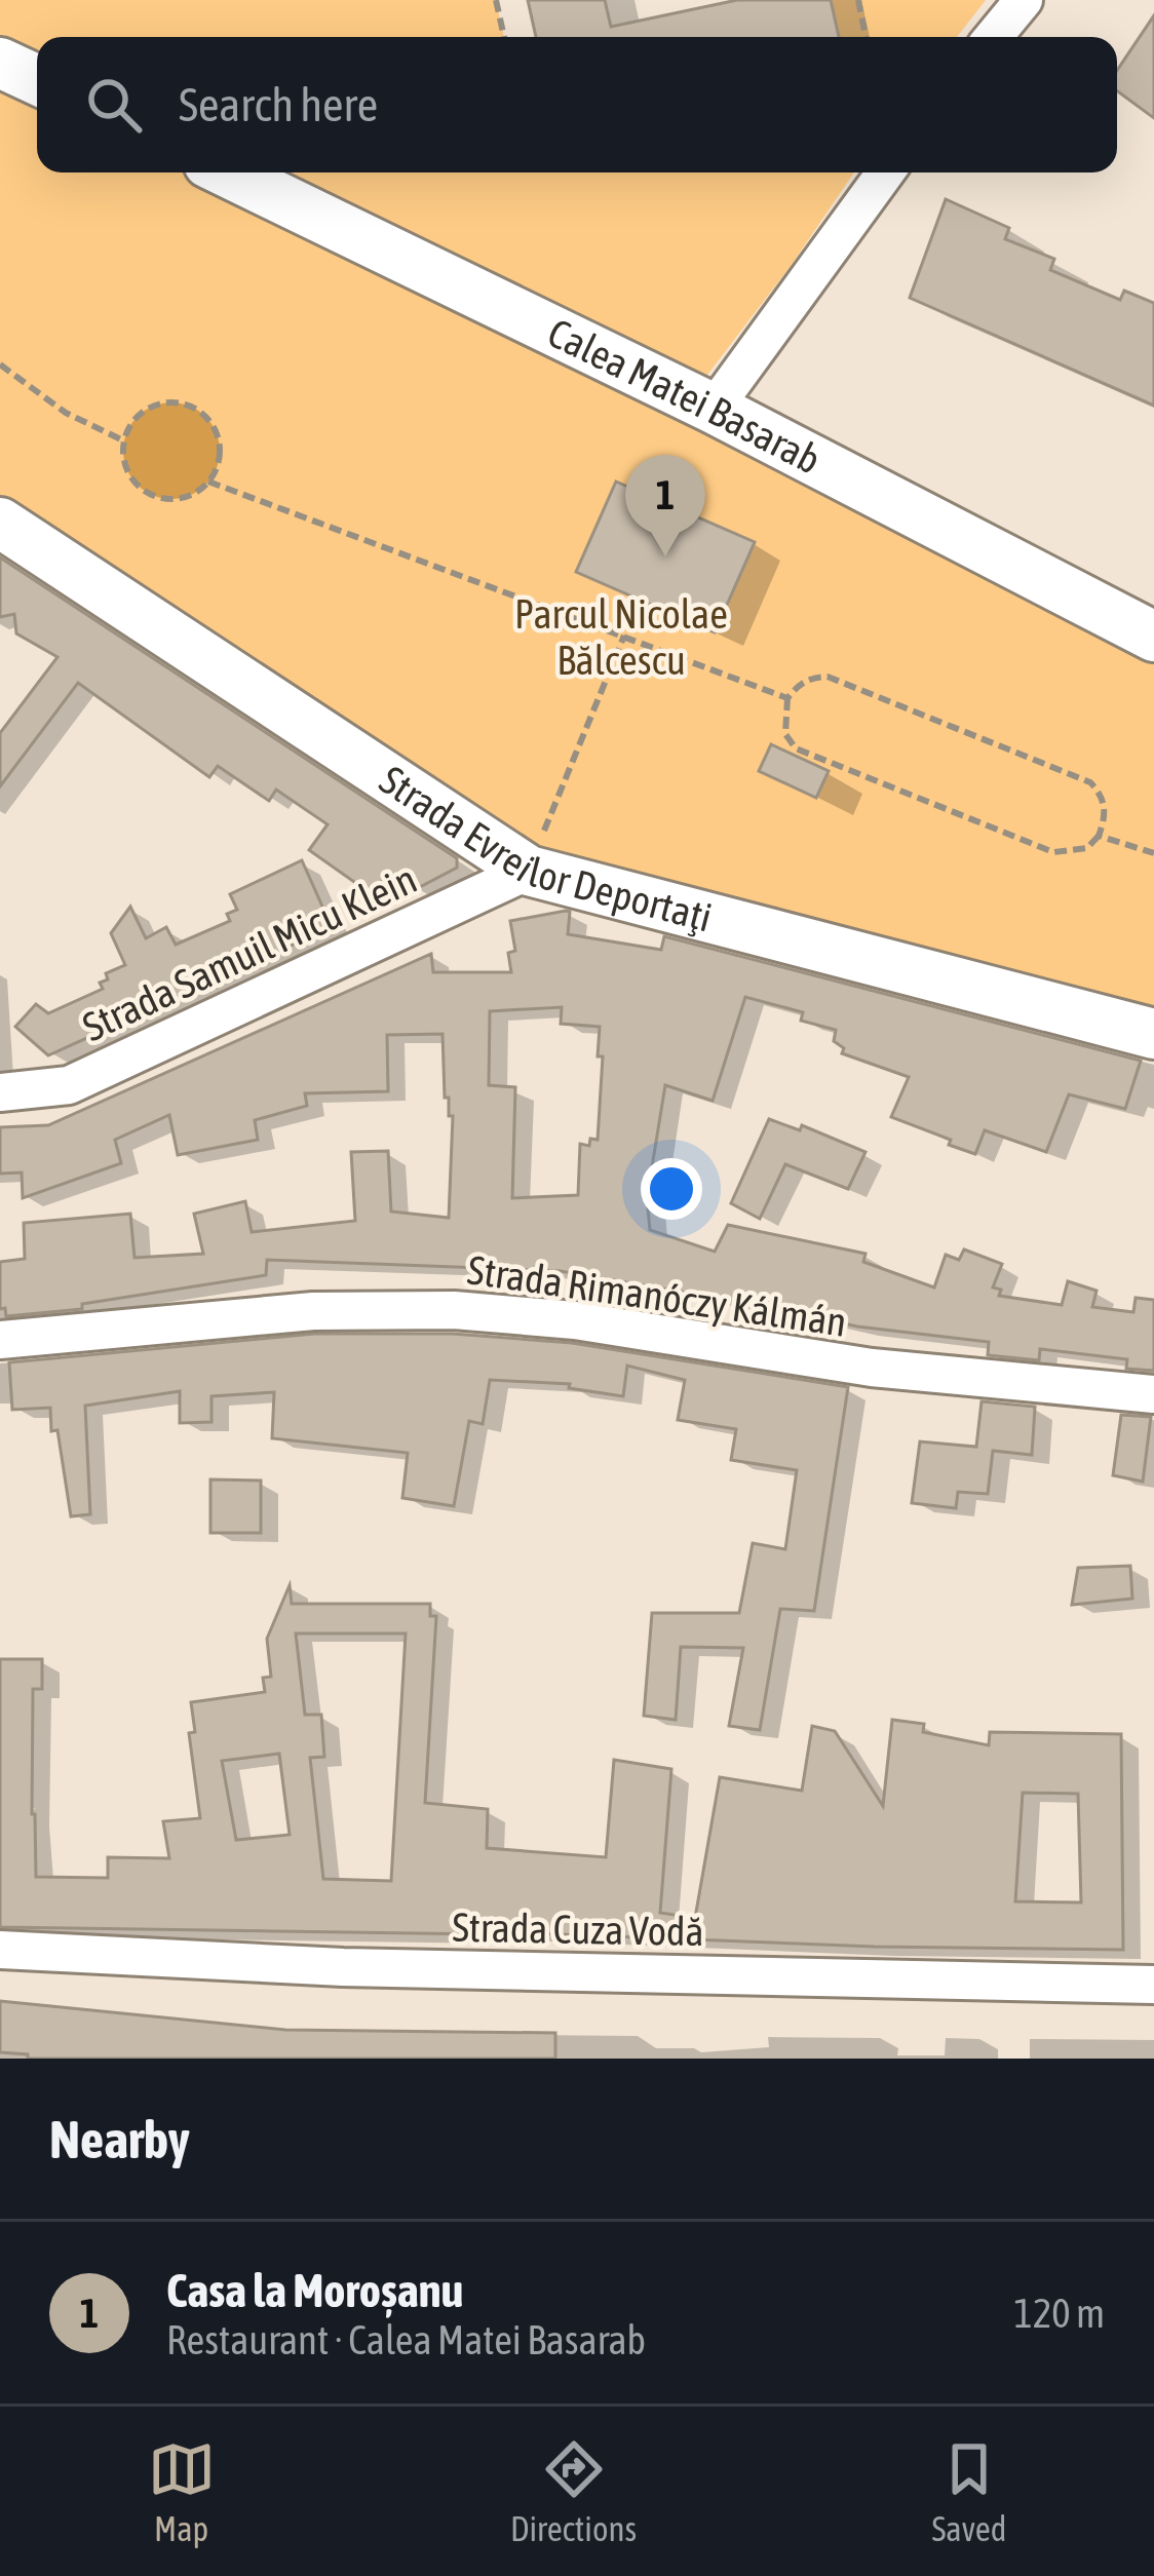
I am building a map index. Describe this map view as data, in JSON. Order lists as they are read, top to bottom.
{
  "streets": {
    "main road": ["Calea Matei Basarab", "Strada Evreilor Deportaţi"],
    "street": ["Strada Samuil Micu Klein", "Strada Rimanóczy Kálmán", "Strada Cuza Vodă"]
  },
  "crossings": [
    ["Strada Evreilor Deportaţi", "Strada Samuil Micu Klein"]
  ],
  "parks": ["Parcul Nicolae Bălcescu"],
  "page": {
    "search": "Search here",
    "pins": "1",
    "heading": "Nearby",
    "list": [
      {
        "mark": "1",
        "name": "Casa la Moroșanu",
        "note": "Restaurant · Calea Matei Basarab",
        "value": "120 m"
      }
    ],
    "nav": ["Map", "Directions", "Saved"]
  }
}
